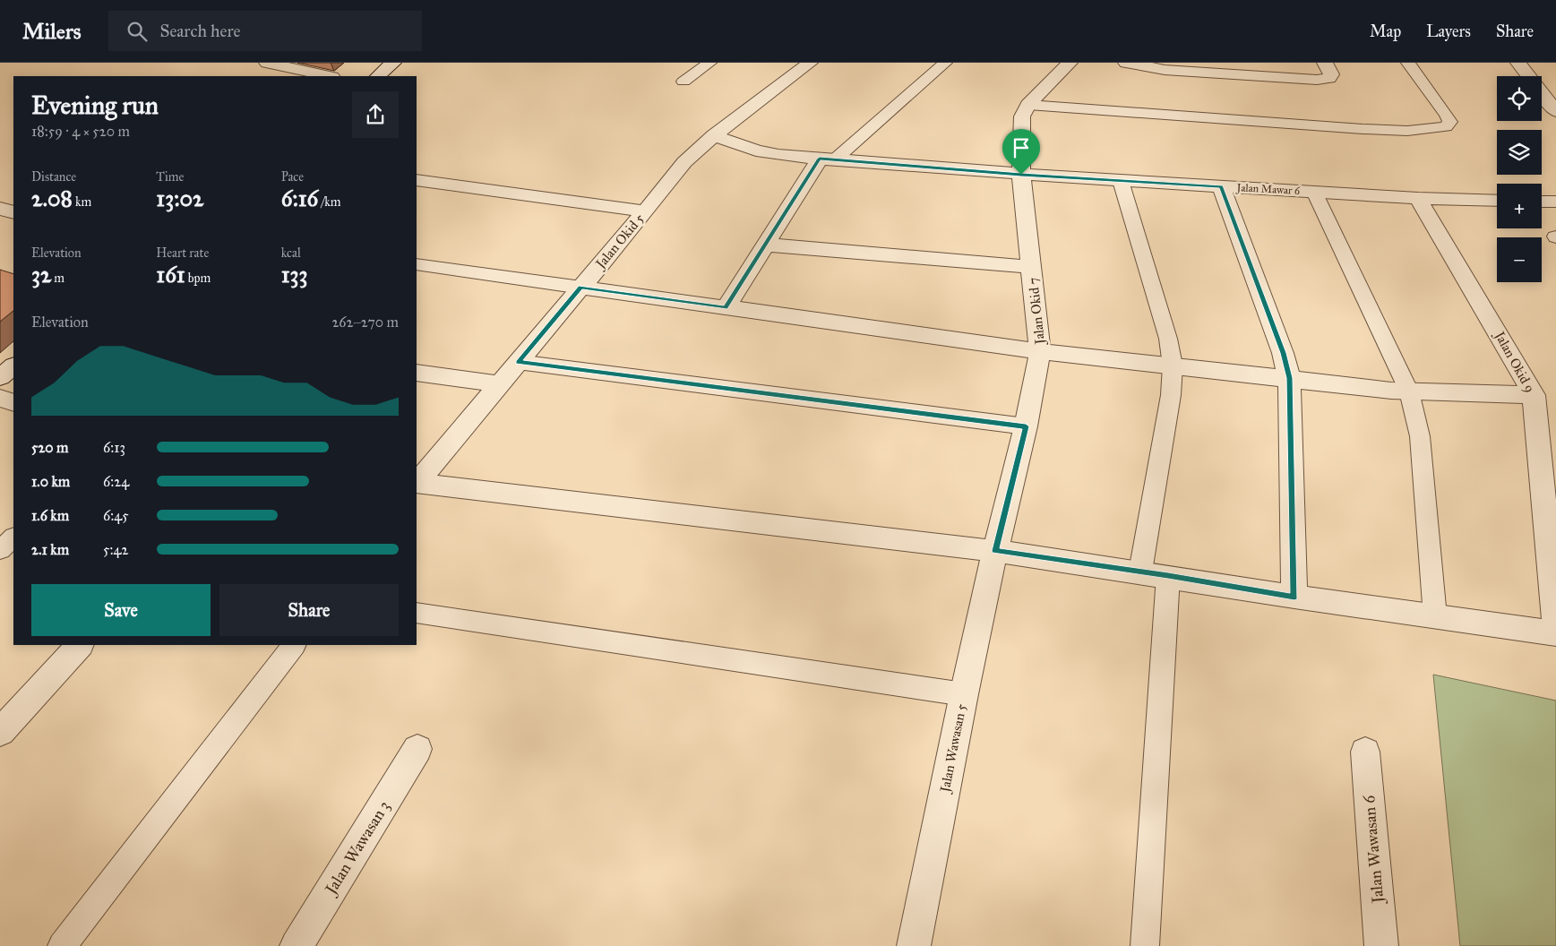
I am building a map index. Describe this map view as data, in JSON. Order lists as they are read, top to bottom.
{
  "streets": {
    "street": [
      "Jalan Mawar 6",
      "Jalan Okid 5",
      "Jalan Okid 7",
      "Jalan Okid 9",
      "Jalan Wawasan 5",
      "Jalan Wawasan 3",
      "Jalan Wawasan 6"
    ]
  },
  "crossings": [
    ["Jalan Mawar 6", "Jalan Okid 5"],
    ["Jalan Mawar 6", "Jalan Okid 7"],
    ["Jalan Mawar 6", "Jalan Okid 9"],
    ["Jalan Okid 7", "Jalan Wawasan 5"]
  ],
  "page": {
    "header": "Milers",
    "search": "Search here",
    "nav": ["Map", "Layers", "Share"],
    "map_buttons": ["+", "−"],
    "heading": ["Evening run", "18:59 · 4 × 520 m"],
    "stats": [
      ["Distance", "2.08 km"],
      ["Time", "13:02"],
      ["Pace", "6:16 /km"],
      ["Elevation", "32 m"],
      ["Heart rate", "161 bpm"],
      ["kcal", "133"]
    ],
    "chart": ["Elevation", "262–270 m"],
    "list": [
      {
        "name": "520 m",
        "note": "6:13"
      },
      {
        "name": "1.0 km",
        "note": "6:24"
      },
      {
        "name": "1.6 km",
        "note": "6:45"
      },
      {
        "name": "2.1 km",
        "note": "5:42"
      }
    ],
    "buttons": ["Save", "Share"]
  }
}
